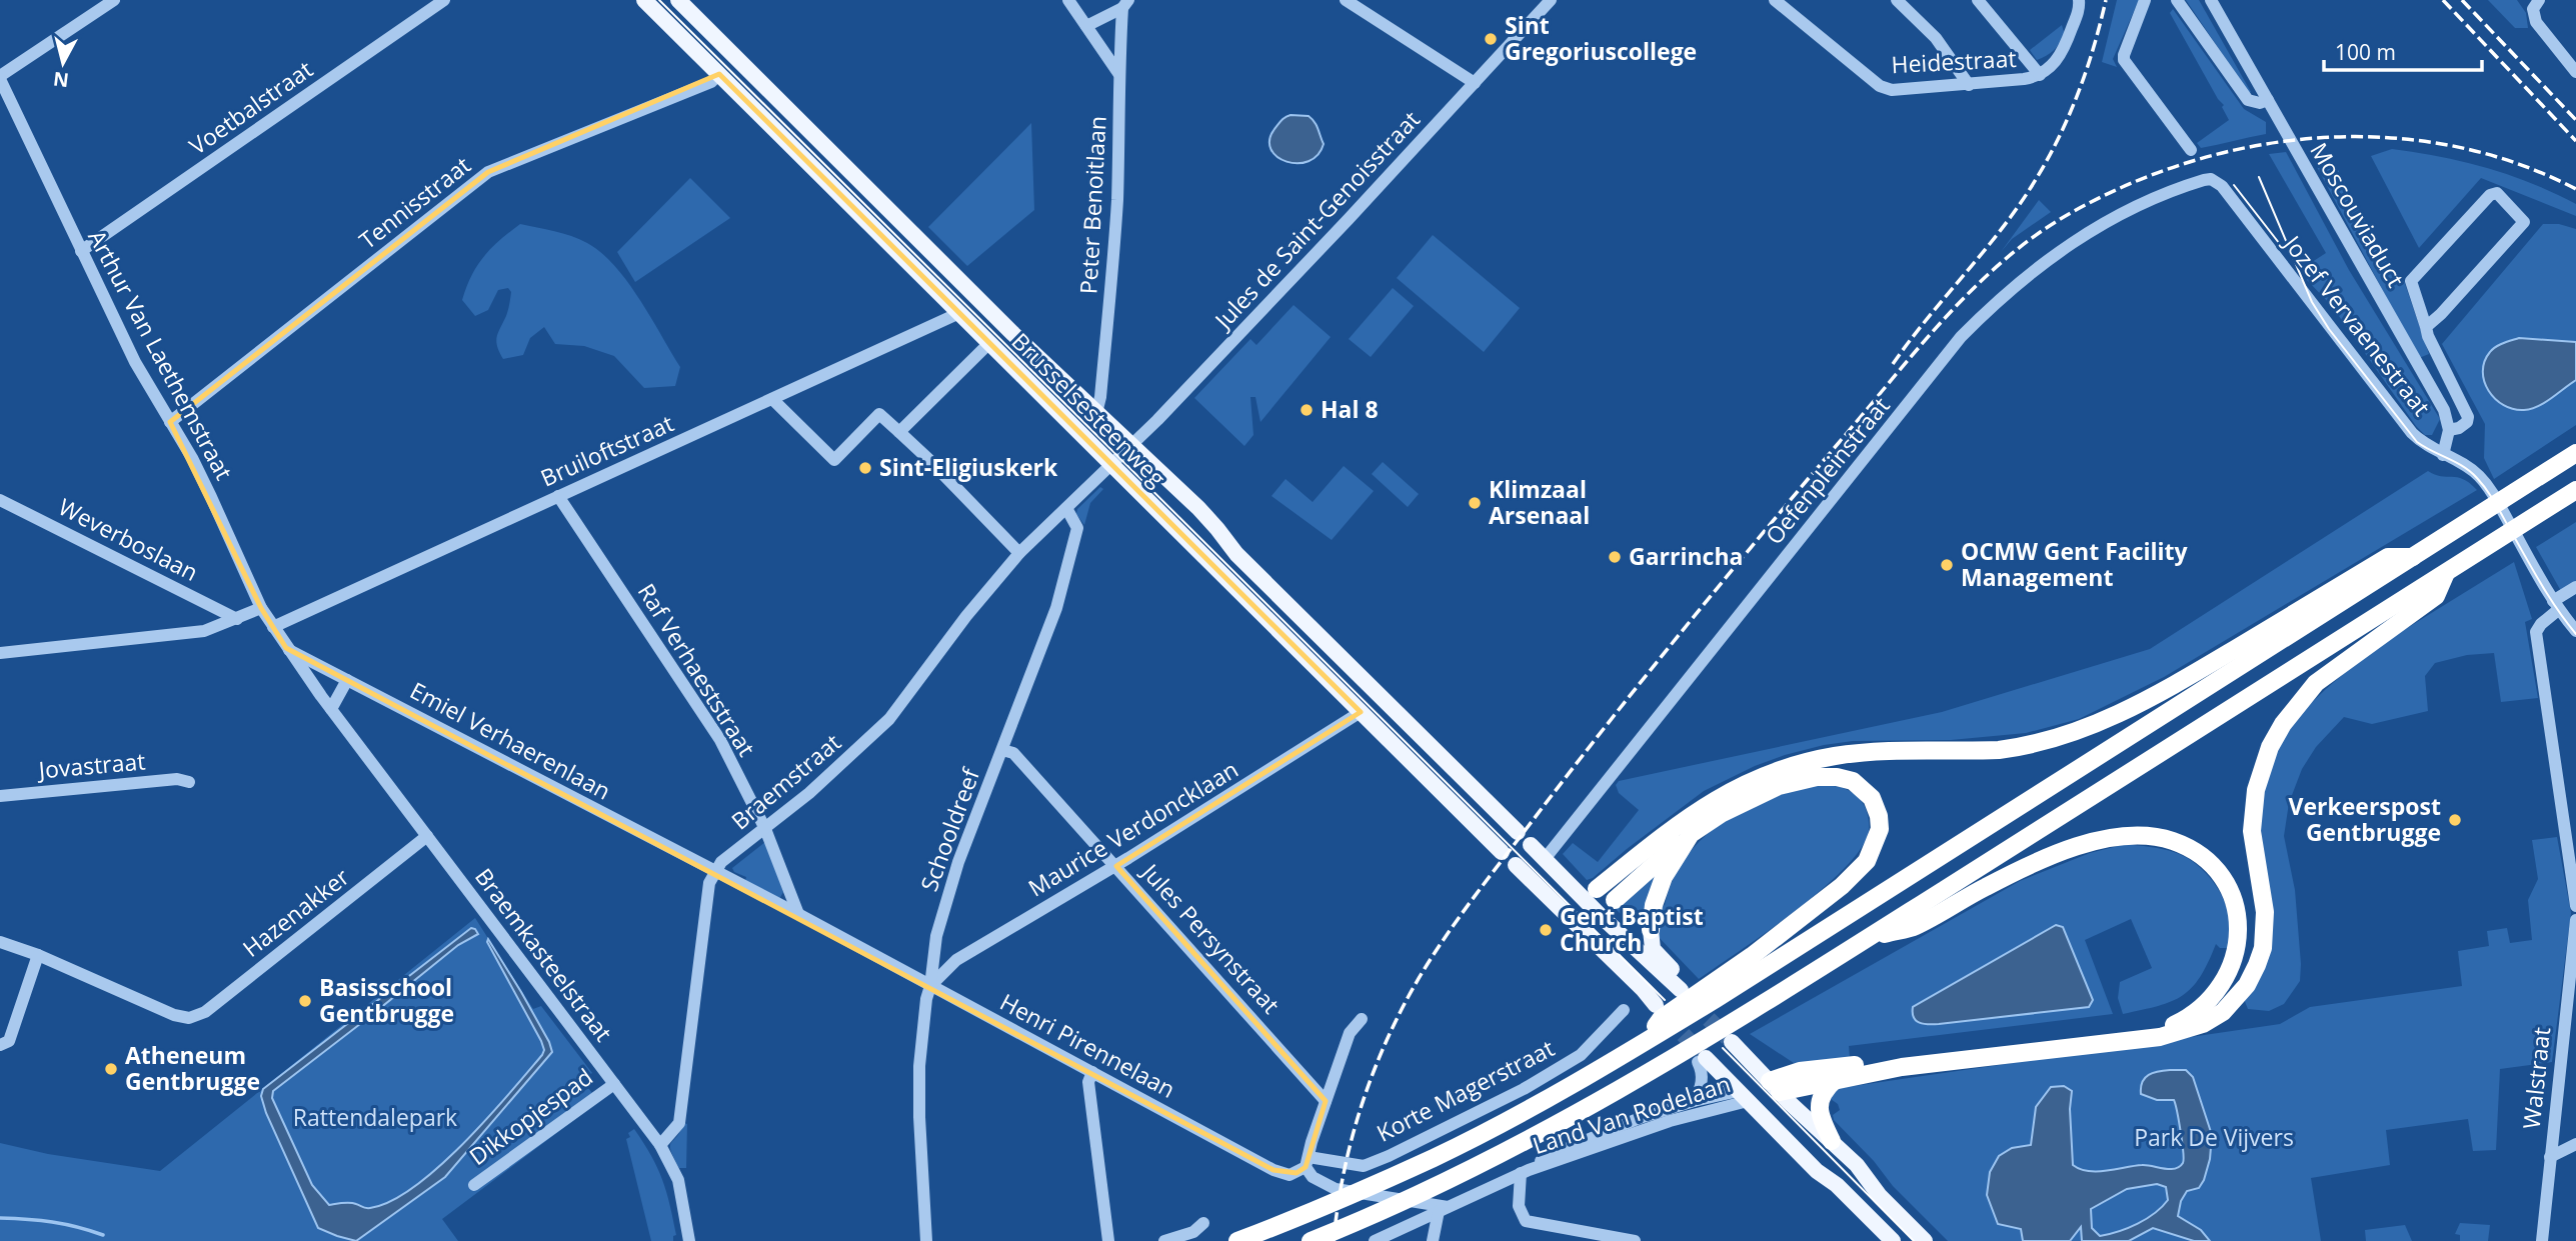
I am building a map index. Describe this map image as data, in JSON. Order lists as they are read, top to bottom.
{
  "streets": {
    "main road": ["Brusselsesteenweg"],
    "street": [
      "Heidestraat",
      "Voetbalstraat",
      "Tennisstraat",
      "Peter Benoitlaan",
      "Moscouviaduct",
      "Jules de Saint-Genoisstraat",
      "Jozef Vervaenestraat",
      "Arthur Van Laethemstraat",
      "Bruiloftstraat",
      "Oefenpleinstraat",
      "Weverboslaan",
      "Raf Verhaeststraat",
      "Emiel Verhaerenlaan",
      "Jovastraat",
      "Braemstraat",
      "Maurice Verdoncklaan",
      "Schooldreef",
      "Hazenakker",
      "Jules Persynstraat",
      "Braemkasteelstraat",
      "Henri Pirennelaan",
      "Walstraat",
      "Korte Magerstraat",
      "Land Van Rodelaan",
      "Dikkopjespad"
    ]
  },
  "crossings": [
    ["Voetbalstraat", "Arthur Van Laethemstraat"],
    ["Tennisstraat", "Arthur Van Laethemstraat"],
    ["Tennisstraat", "Brusselsesteenweg"],
    ["Peter Benoitlaan", "Brusselsesteenweg"],
    ["Jules de Saint-Genoisstraat", "Brusselsesteenweg"],
    ["Jozef Vervaenestraat", "Oefenpleinstraat"],
    ["Arthur Van Laethemstraat", "Bruiloftstraat"],
    ["Arthur Van Laethemstraat", "Emiel Verhaerenlaan"],
    ["Arthur Van Laethemstraat", "Braemkasteelstraat"],
    ["Brusselsesteenweg", "Bruiloftstraat"],
    ["Brusselsesteenweg", "Maurice Verdoncklaan"],
    ["Bruiloftstraat", "Raf Verhaeststraat"],
    ["Raf Verhaeststraat", "Braemstraat"],
    ["Raf Verhaeststraat", "Henri Pirennelaan"],
    ["Emiel Verhaerenlaan", "Braemstraat"],
    ["Emiel Verhaerenlaan", "Braemkasteelstraat"],
    ["Emiel Verhaerenlaan", "Henri Pirennelaan"],
    ["Braemstraat", "Schooldreef"],
    ["Braemstraat", "Braemkasteelstraat"],
    ["Braemstraat", "Henri Pirennelaan"],
    ["Maurice Verdoncklaan", "Schooldreef"],
    ["Maurice Verdoncklaan", "Jules Persynstraat"],
    ["Maurice Verdoncklaan", "Henri Pirennelaan"],
    ["Schooldreef", "Jules Persynstraat"],
    ["Schooldreef", "Henri Pirennelaan"],
    ["Hazenakker", "Braemkasteelstraat"],
    ["Braemkasteelstraat", "Dikkopjespad"],
    ["Henri Pirennelaan", "Korte Magerstraat"]
  ],
  "parks": ["Rattendalepark", "Park De Vijvers"],
  "places": [
    "Sint Gregoriuscollege",
    "Hal 8",
    "Sint-Eligiuskerk",
    "Klimzaal Arsenaal",
    "Garrincha",
    "OCMW Gent Facility Management",
    "Verkeerspost Gentbrugge",
    "Gent Baptist Church",
    "Basisschool Gentbrugge",
    "Atheneum Gentbrugge"
  ],
  "scale_bar": "100 m",
  "north": "bottom"
}
